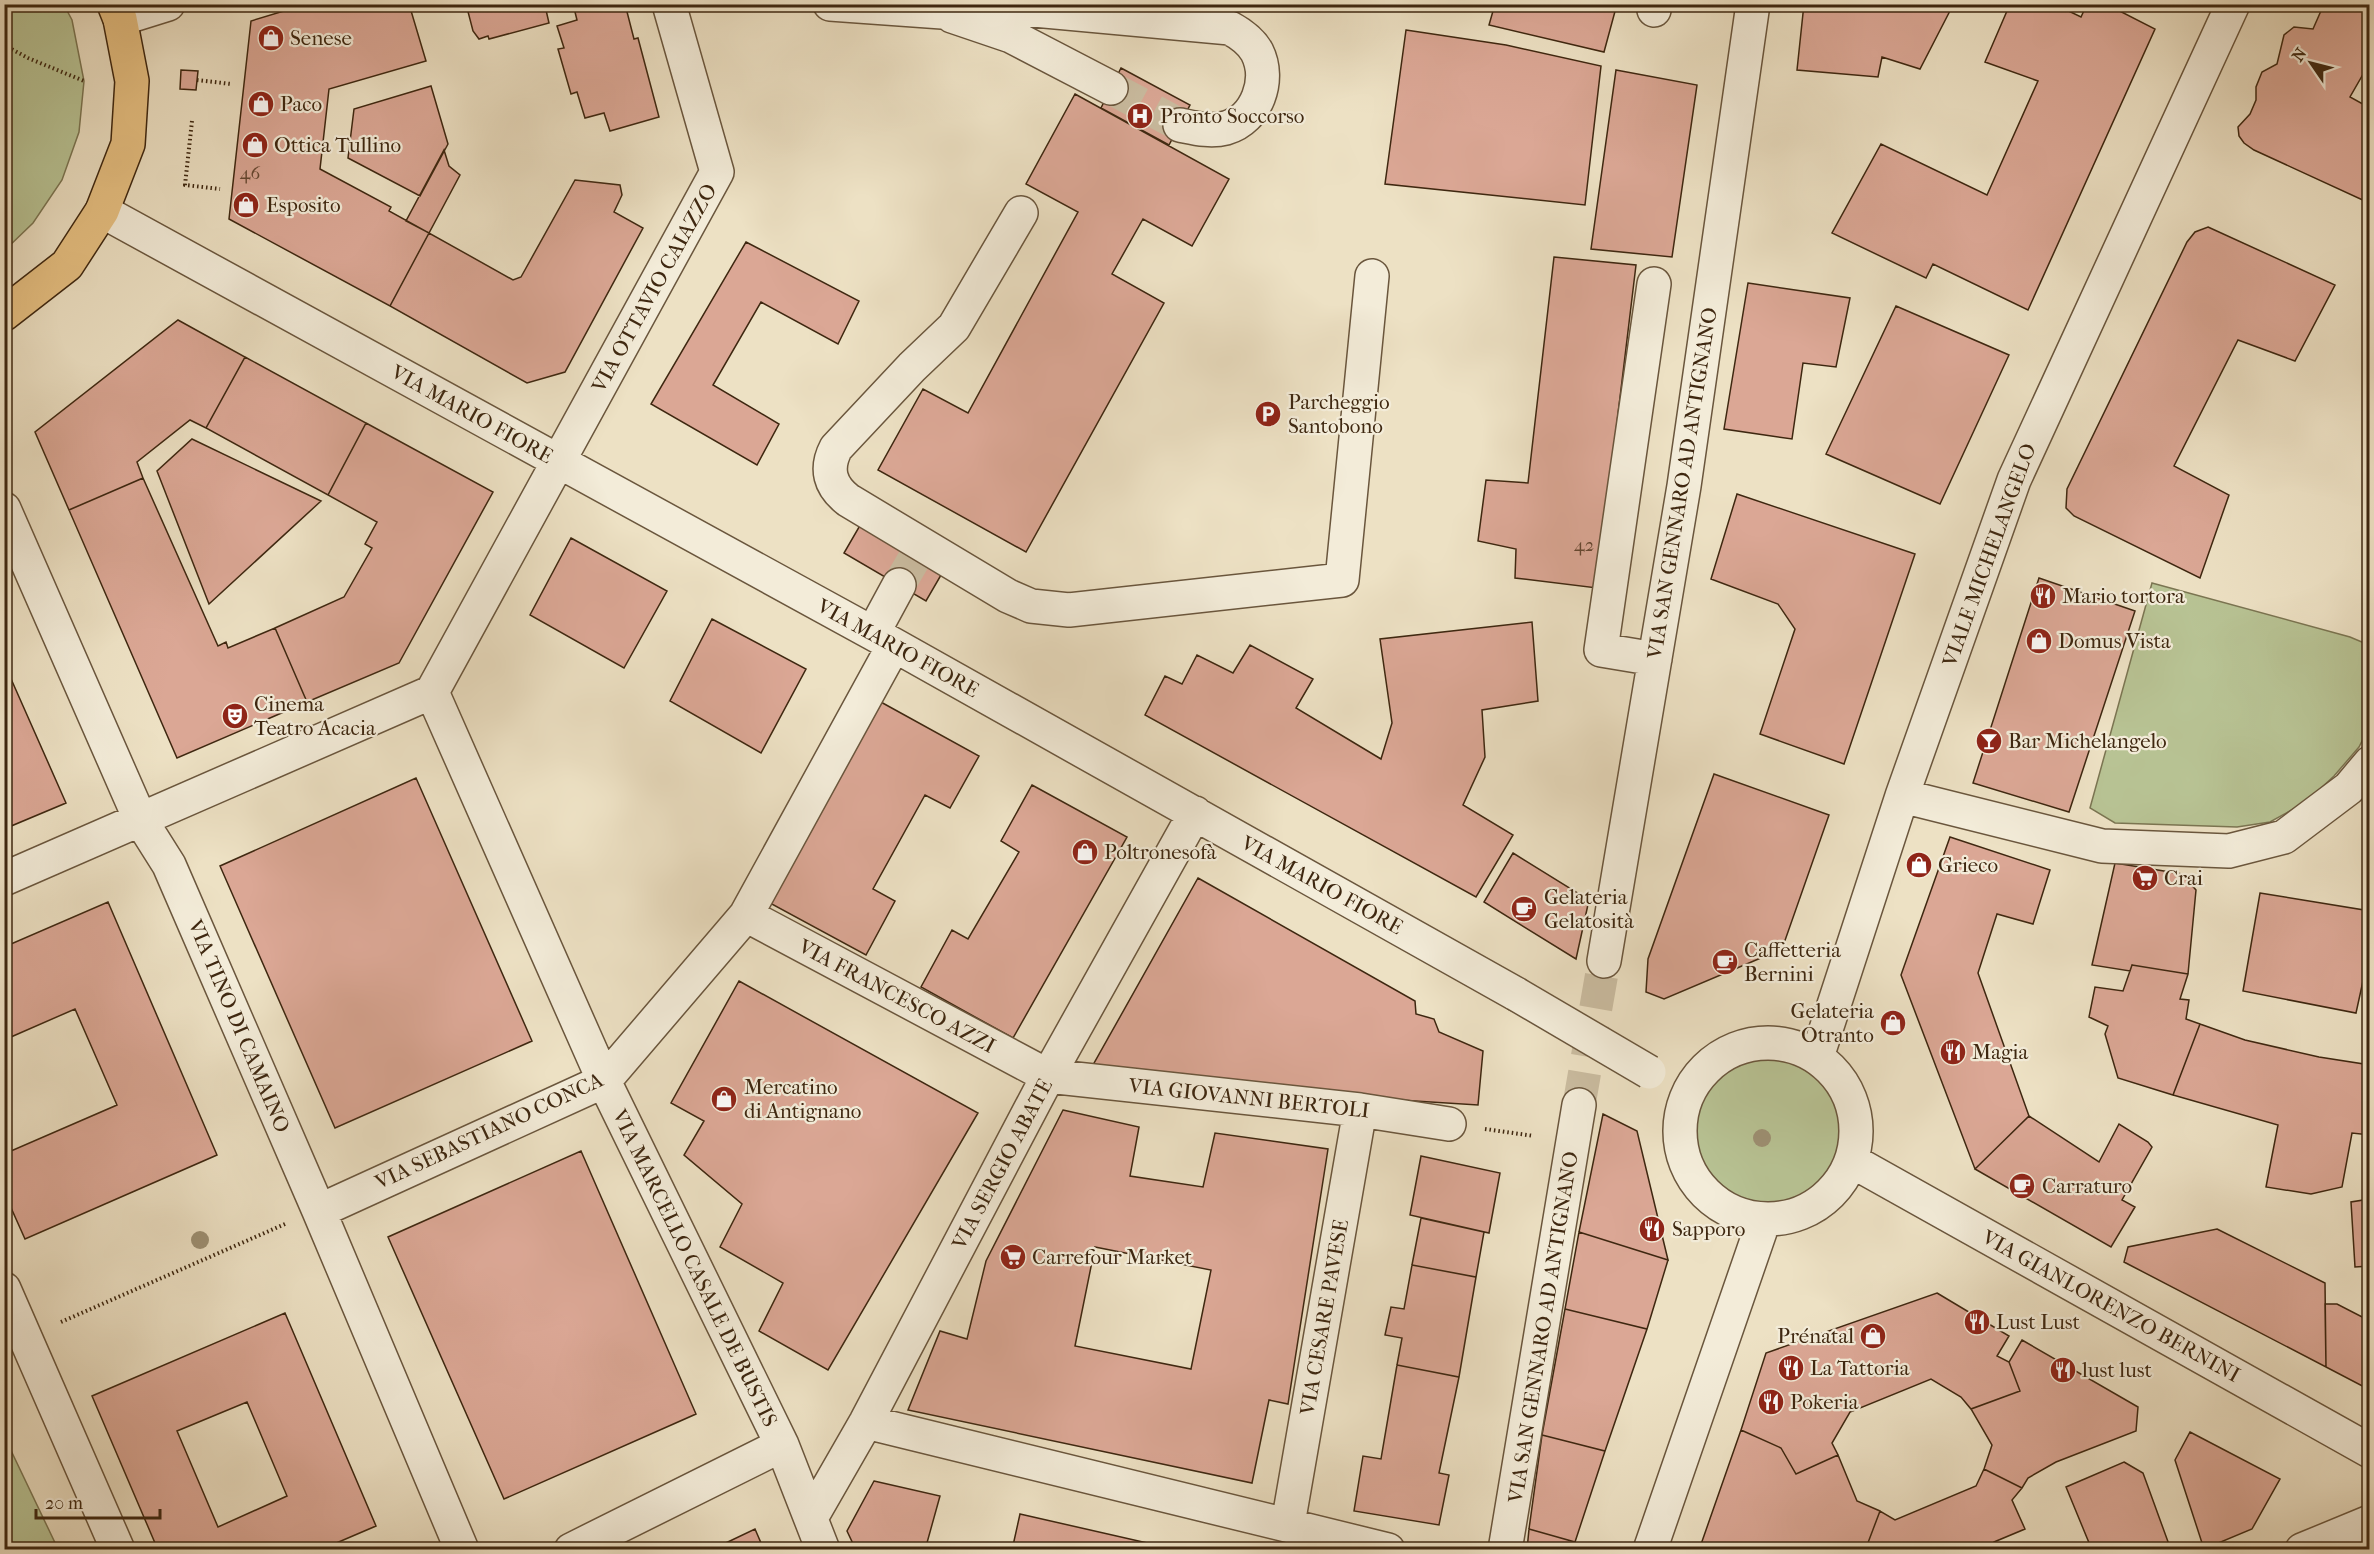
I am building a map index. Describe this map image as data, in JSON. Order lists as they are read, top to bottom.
{
  "streets": {
    "street": [
      "VIA OTTAVIO CAIAZZO",
      "VIA MARIO FIORE",
      "VIA SAN GENNARO AD ANTIGNANO",
      "VIALE MICHELANGELO",
      "VIA FRANCESCO AZZI",
      "VIA TINO DI CAMAINO",
      "VIA GIOVANNI BERTOLI",
      "VIA SEBASTIANO CONCA",
      "VIA SERGIO ABATE",
      "VIA MARCELLO CASALE DE BUSTIS",
      "VIA GIANLORENZO BERNINI",
      "VIA CESARE PAVESE"
    ]
  },
  "crossings": [
    ["VIA OTTAVIO CAIAZZO", "VIA MARIO FIORE"],
    ["VIA OTTAVIO CAIAZZO", "VIA MARCELLO CASALE DE BUSTIS"],
    ["VIA MARIO FIORE", "VIALE MICHELANGELO"],
    ["VIA MARIO FIORE", "VIA SEBASTIANO CONCA"],
    ["VIA MARIO FIORE", "VIA SERGIO ABATE"],
    ["VIA MARIO FIORE", "VIA GIANLORENZO BERNINI"],
    ["VIALE MICHELANGELO", "VIA GIANLORENZO BERNINI"],
    ["VIA FRANCESCO AZZI", "VIA GIOVANNI BERTOLI"],
    ["VIA FRANCESCO AZZI", "VIA SEBASTIANO CONCA"],
    ["VIA FRANCESCO AZZI", "VIA SERGIO ABATE"],
    ["VIA TINO DI CAMAINO", "VIA SEBASTIANO CONCA"],
    ["VIA GIOVANNI BERTOLI", "VIA SERGIO ABATE"],
    ["VIA GIOVANNI BERTOLI", "VIA CESARE PAVESE"],
    ["VIA SEBASTIANO CONCA", "VIA MARCELLO CASALE DE BUSTIS"],
    ["VIA SERGIO ABATE", "VIA MARCELLO CASALE DE BUSTIS"]
  ],
  "places": {
    "shop": [
      "Senese",
      "Paco",
      "Ottica Tullino",
      "Esposito",
      "Domus Vista",
      "Poltronesofà",
      "Grieco",
      "Gelateria Otranto",
      "Mercatino di Antignano",
      "Prénatal"
    ],
    "hospital": ["Pronto Soccorso"],
    "parking": ["Parcheggio Santobono"],
    "restaurant": [
      "Mario tortora",
      "Magia",
      "Sapporo",
      "Lust Lust",
      "La Tattoria",
      "lust lust",
      "Pokeria"
    ],
    "theatre": ["Cinema Teatro Acacia"],
    "bar": ["Bar Michelangelo"],
    "supermarket": ["Crai", "Carrefour Market"],
    "cafe": ["Gelateria Gelatosità", "Caffetteria Bernini", "Carraturo"]
  },
  "house_numbers": ["46", "42"],
  "scale_bar": "20 m",
  "north": "top left"
}
